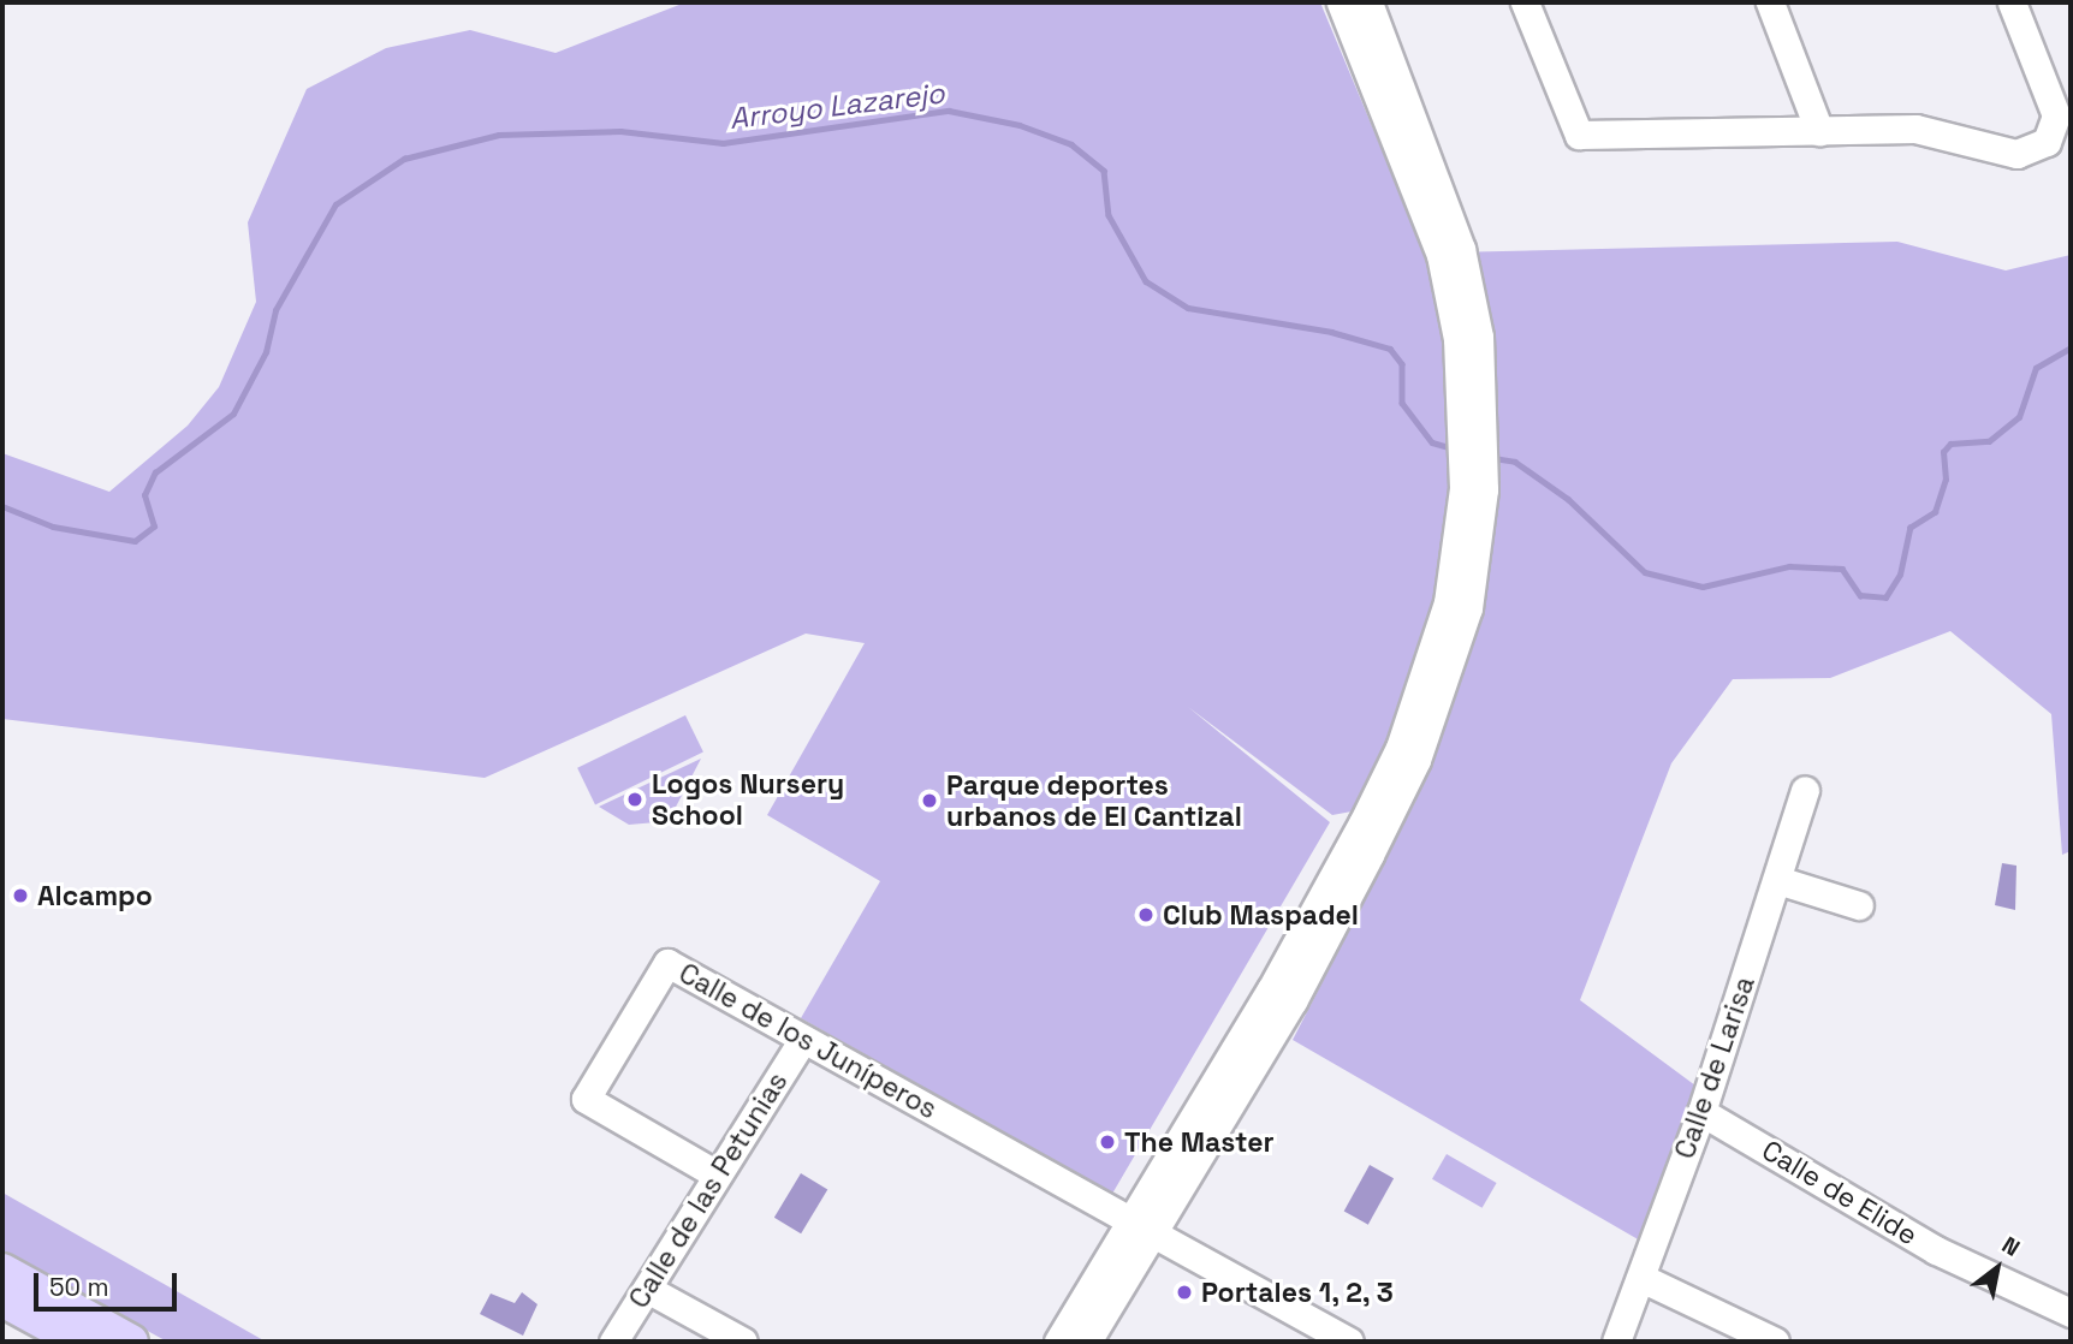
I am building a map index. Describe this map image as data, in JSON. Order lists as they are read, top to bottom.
{
  "streets": {
    "street": [
      "Calle de los Juníperos",
      "Calle de Larisa",
      "Calle de las Petunias",
      "Calle de Elide"
    ]
  },
  "crossings": [
    ["Calle de los Juníperos", "Calle de las Petunias"],
    ["Calle de Larisa", "Calle de Elide"]
  ],
  "water": ["Arroyo Lazarejo"],
  "places": [
    "Logos Nursery School",
    "Parque deportes urbanos de El Cantizal",
    "Alcampo",
    "Club Maspadel",
    "The Master",
    "Portales 1, 2, 3"
  ],
  "scale_bar": "50 m",
  "north": "top right"
}
